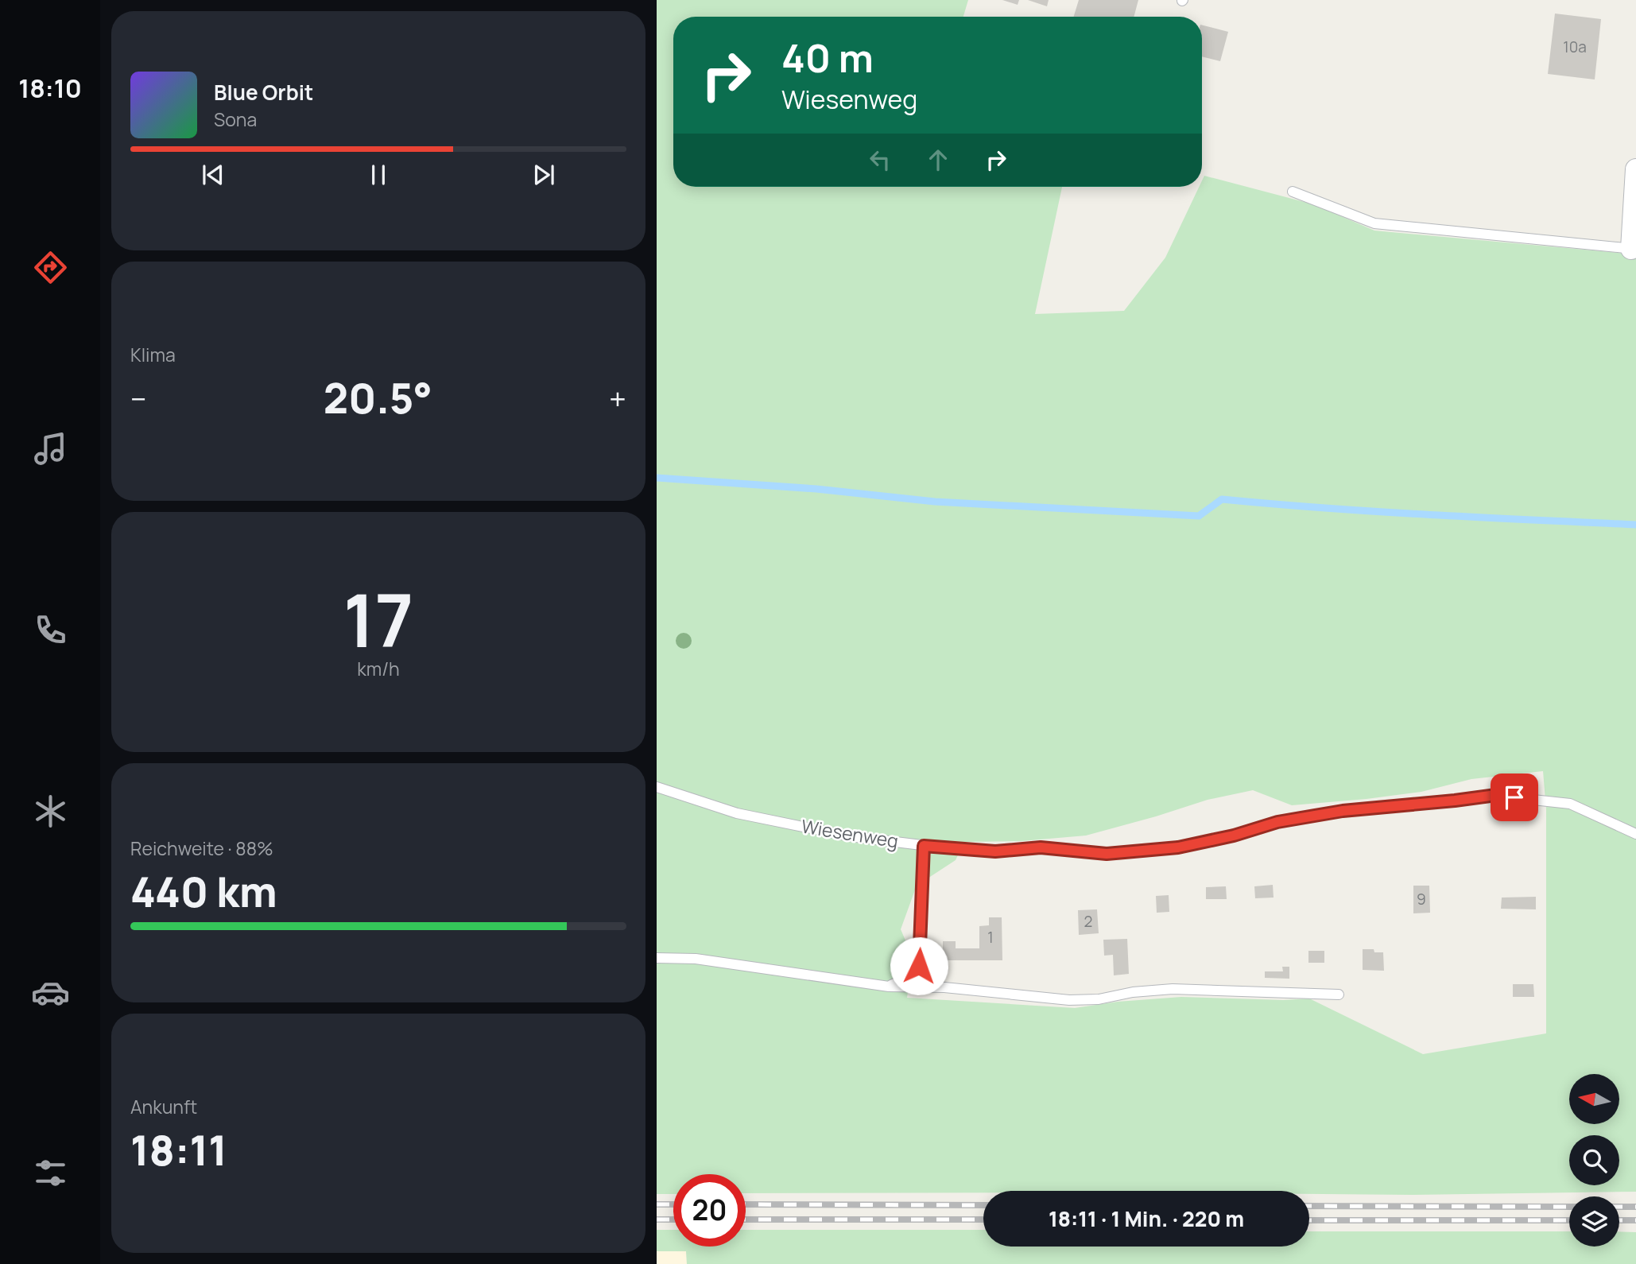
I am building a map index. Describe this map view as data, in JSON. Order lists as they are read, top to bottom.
{
  "streets": {
    "lane": ["Wiesenweg"]
  },
  "house_numbers": [
    "10a",
    "9",
    "2",
    "1"
  ],
  "north": "left",
  "page": {
    "tabs": "18:10",
    "turn": ["40 m", "Wiesenweg"],
    "song": ["Blue Orbit", "Sona"],
    "tile": [
      "Klima",
      ["17", "km/h"],
      ["Reichweite · 88%", "440 km"],
      ["Ankunft", "18:11"]
    ],
    "heat": ["−", "20.5°", "+"],
    "limit": "20",
    "trip": "18:11 · 1 Min. · 220 m"
  }
}
